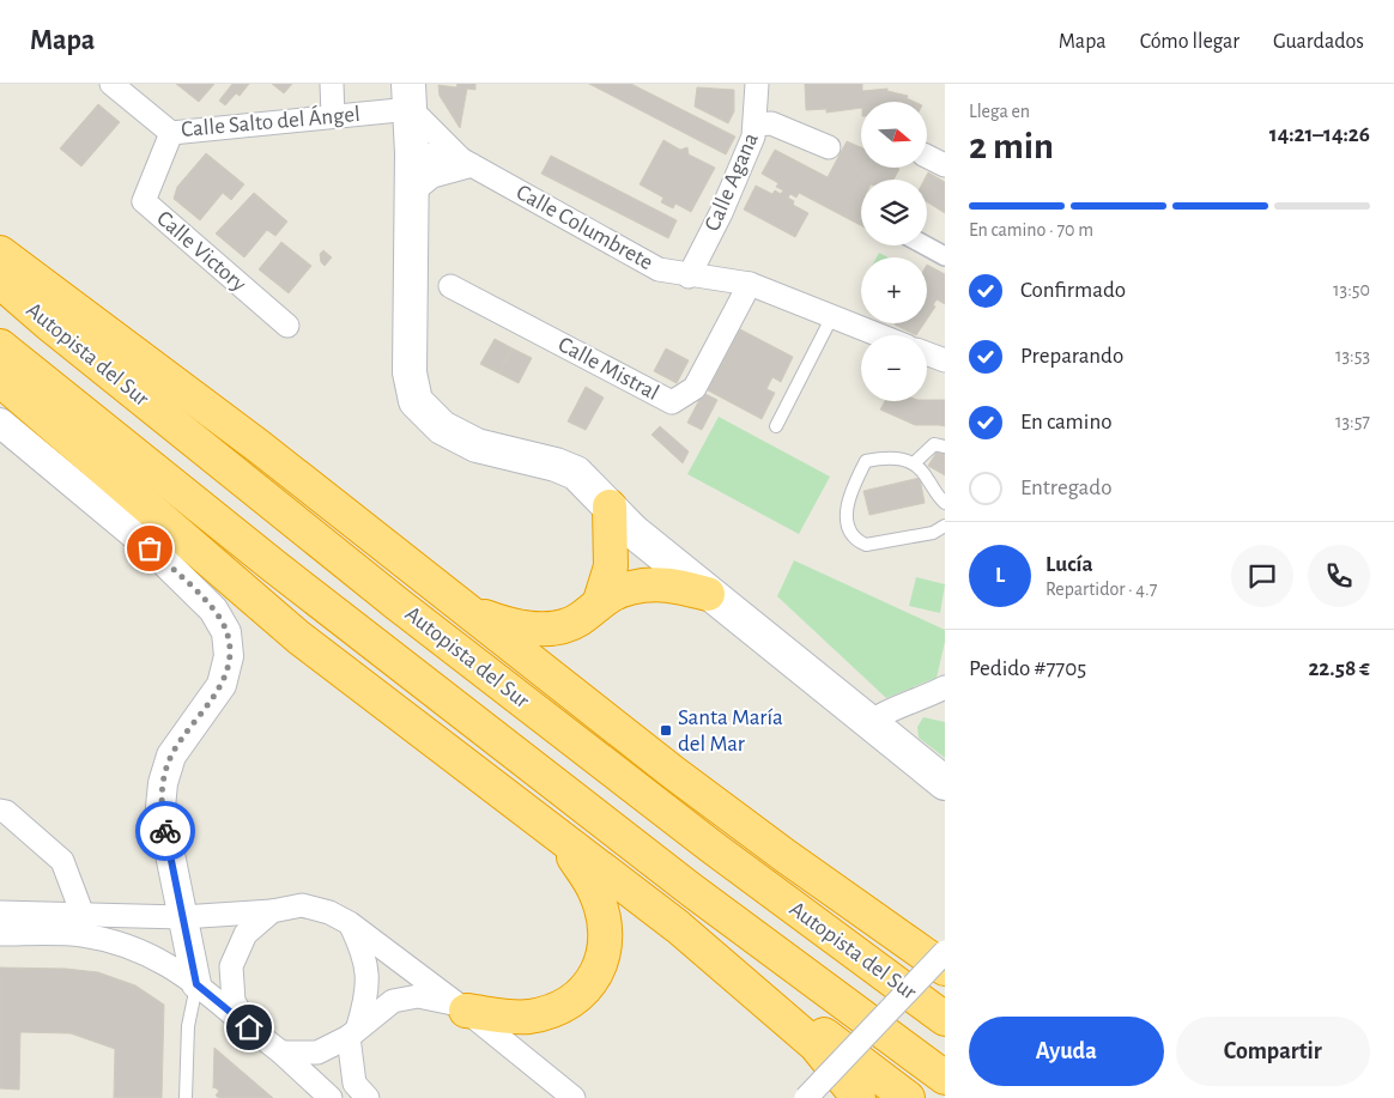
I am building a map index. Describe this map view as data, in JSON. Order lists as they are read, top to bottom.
{
  "streets": {
    "highway": ["Autopista del Sur"],
    "street": [
      "Calle Salto del Ángel",
      "Calle Agana",
      "Calle Columbrete",
      "Calle Victory",
      "Calle Mistral"
    ]
  },
  "crossings": [
    ["Calle Salto del Ángel", "Calle Columbrete"],
    ["Calle Salto del Ángel", "Calle Victory"],
    ["Calle Agana", "Calle Columbrete"],
    ["Calle Columbrete", "Calle Mistral"]
  ],
  "places": {
    "transit": ["Santa María del Mar"]
  },
  "north": "right",
  "page": {
    "header": "Mapa",
    "nav": ["Mapa", "Cómo llegar", "Guardados"],
    "heading": ["2 min", "Llega en", "14:21–14:26"],
    "panel": [
      "Lucía",
      "Repartidor · 4.7",
      "Pedido #7705",
      "22.58 €"
    ],
    "map_buttons": ["+", "−"],
    "bar": "En camino · 70 m",
    "list": [
      ["Confirmado", "13:50"],
      ["Preparando", "13:53"],
      ["En camino", "13:57"],
      "Entregado"
    ],
    "round": "L",
    "buttons": ["Ayuda", "Compartir"]
  }
}
